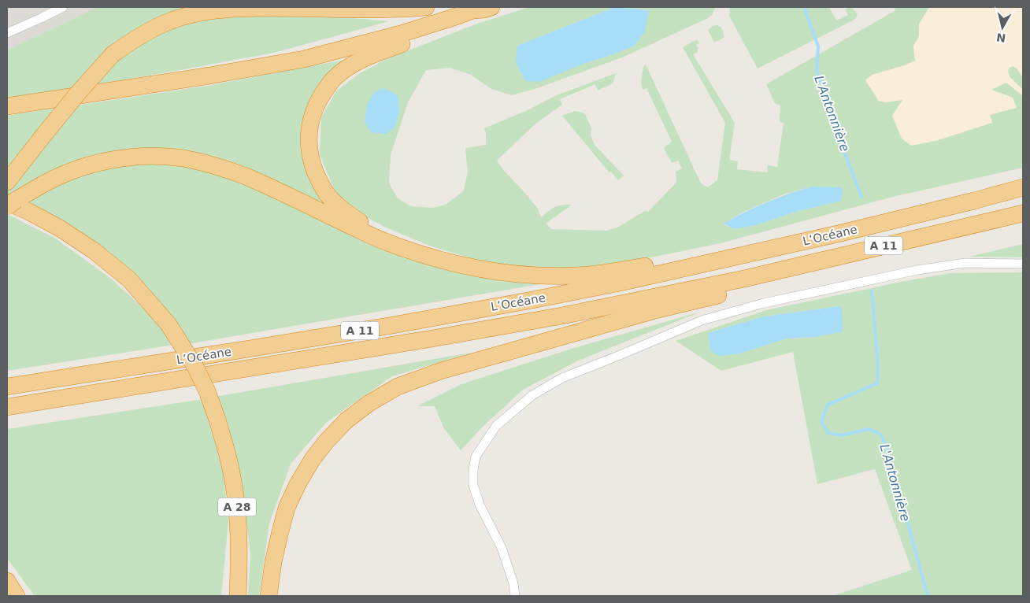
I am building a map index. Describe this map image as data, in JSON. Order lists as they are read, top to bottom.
{
  "streets": {
    "highway": ["L’Océane", "A 11", "A 28"]
  },
  "water": ["L'Antonnière"],
  "north": "bottom"
}
